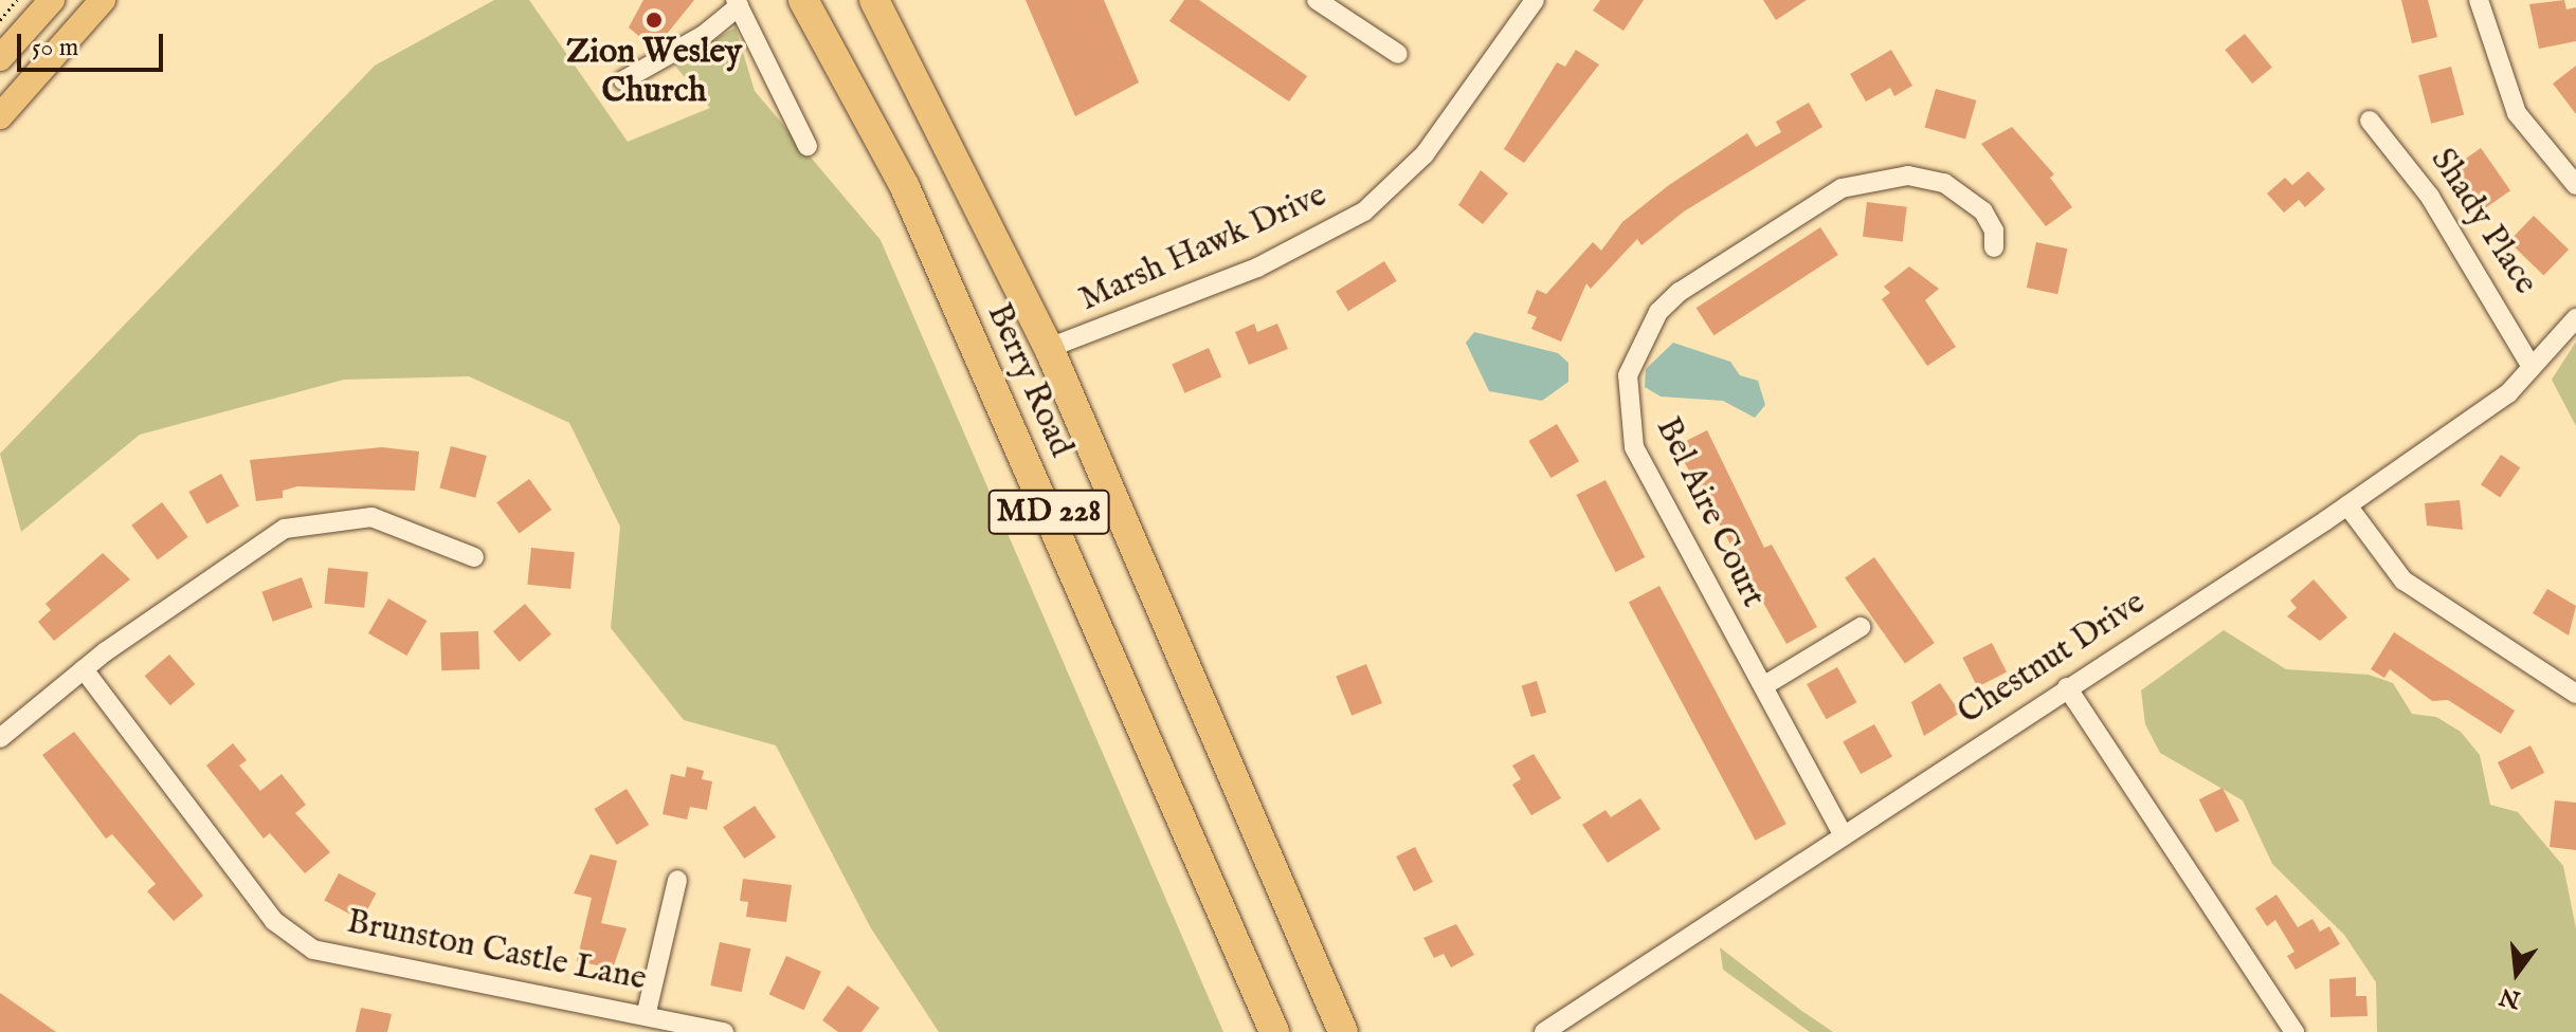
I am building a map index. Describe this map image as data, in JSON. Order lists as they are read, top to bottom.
{
  "streets": {
    "highway": ["Berry Road", "MD 228"],
    "street": [
      "Shady Place",
      "Marsh Hawk Drive",
      "Bel Aire Court",
      "Chestnut Drive",
      "Brunston Castle Lane"
    ]
  },
  "crossings": [
    ["Shady Place", "Chestnut Drive"],
    ["Marsh Hawk Drive", "Berry Road"],
    ["Bel Aire Court", "Chestnut Drive"]
  ],
  "places": ["Zion Wesley Church"],
  "scale_bar": "50 m",
  "north": "bottom"
}
